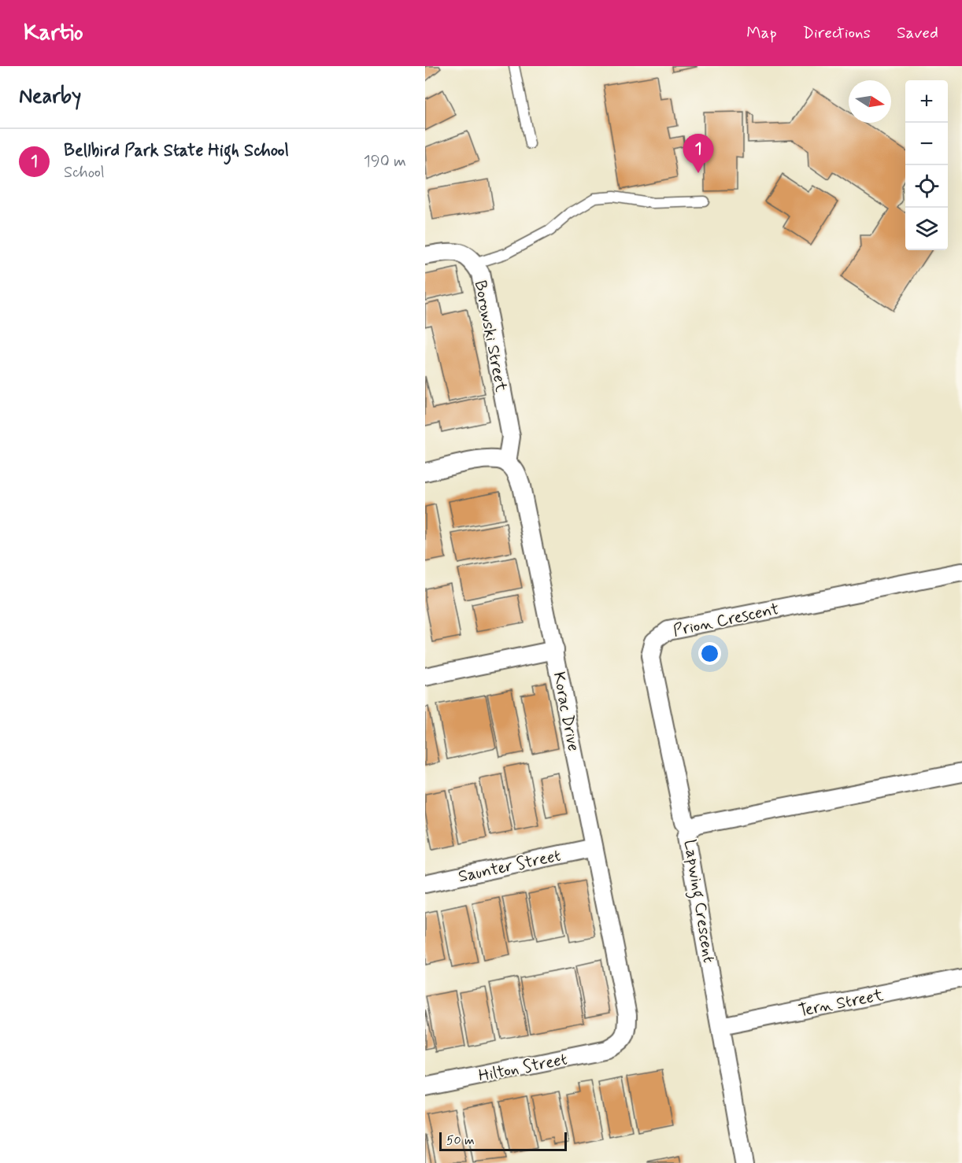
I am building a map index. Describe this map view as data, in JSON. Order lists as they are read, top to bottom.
{
  "streets": {
    "street": [
      "Borowski Street",
      "Prion Crescent",
      "Korac Drive",
      "Saunter Street",
      "Lapwing Crescent",
      "Tern Street",
      "Hilton Street"
    ]
  },
  "crossings": [
    ["Borowski Street", "Korac Drive"],
    ["Prion Crescent", "Lapwing Crescent"],
    ["Korac Drive", "Saunter Street"],
    ["Korac Drive", "Hilton Street"],
    ["Lapwing Crescent", "Tern Street"]
  ],
  "scale_bar": "50 m",
  "north": "right",
  "page": {
    "header": "Kartio",
    "nav": ["Map", "Directions", "Saved"],
    "heading": "Nearby",
    "map_buttons": ["+", "−"],
    "list": [
      {
        "mark": "1",
        "name": "Bellbird Park State High School",
        "note": "School",
        "value": "190 m"
      }
    ],
    "pins": "1",
    "scale": "50 m"
  }
}
